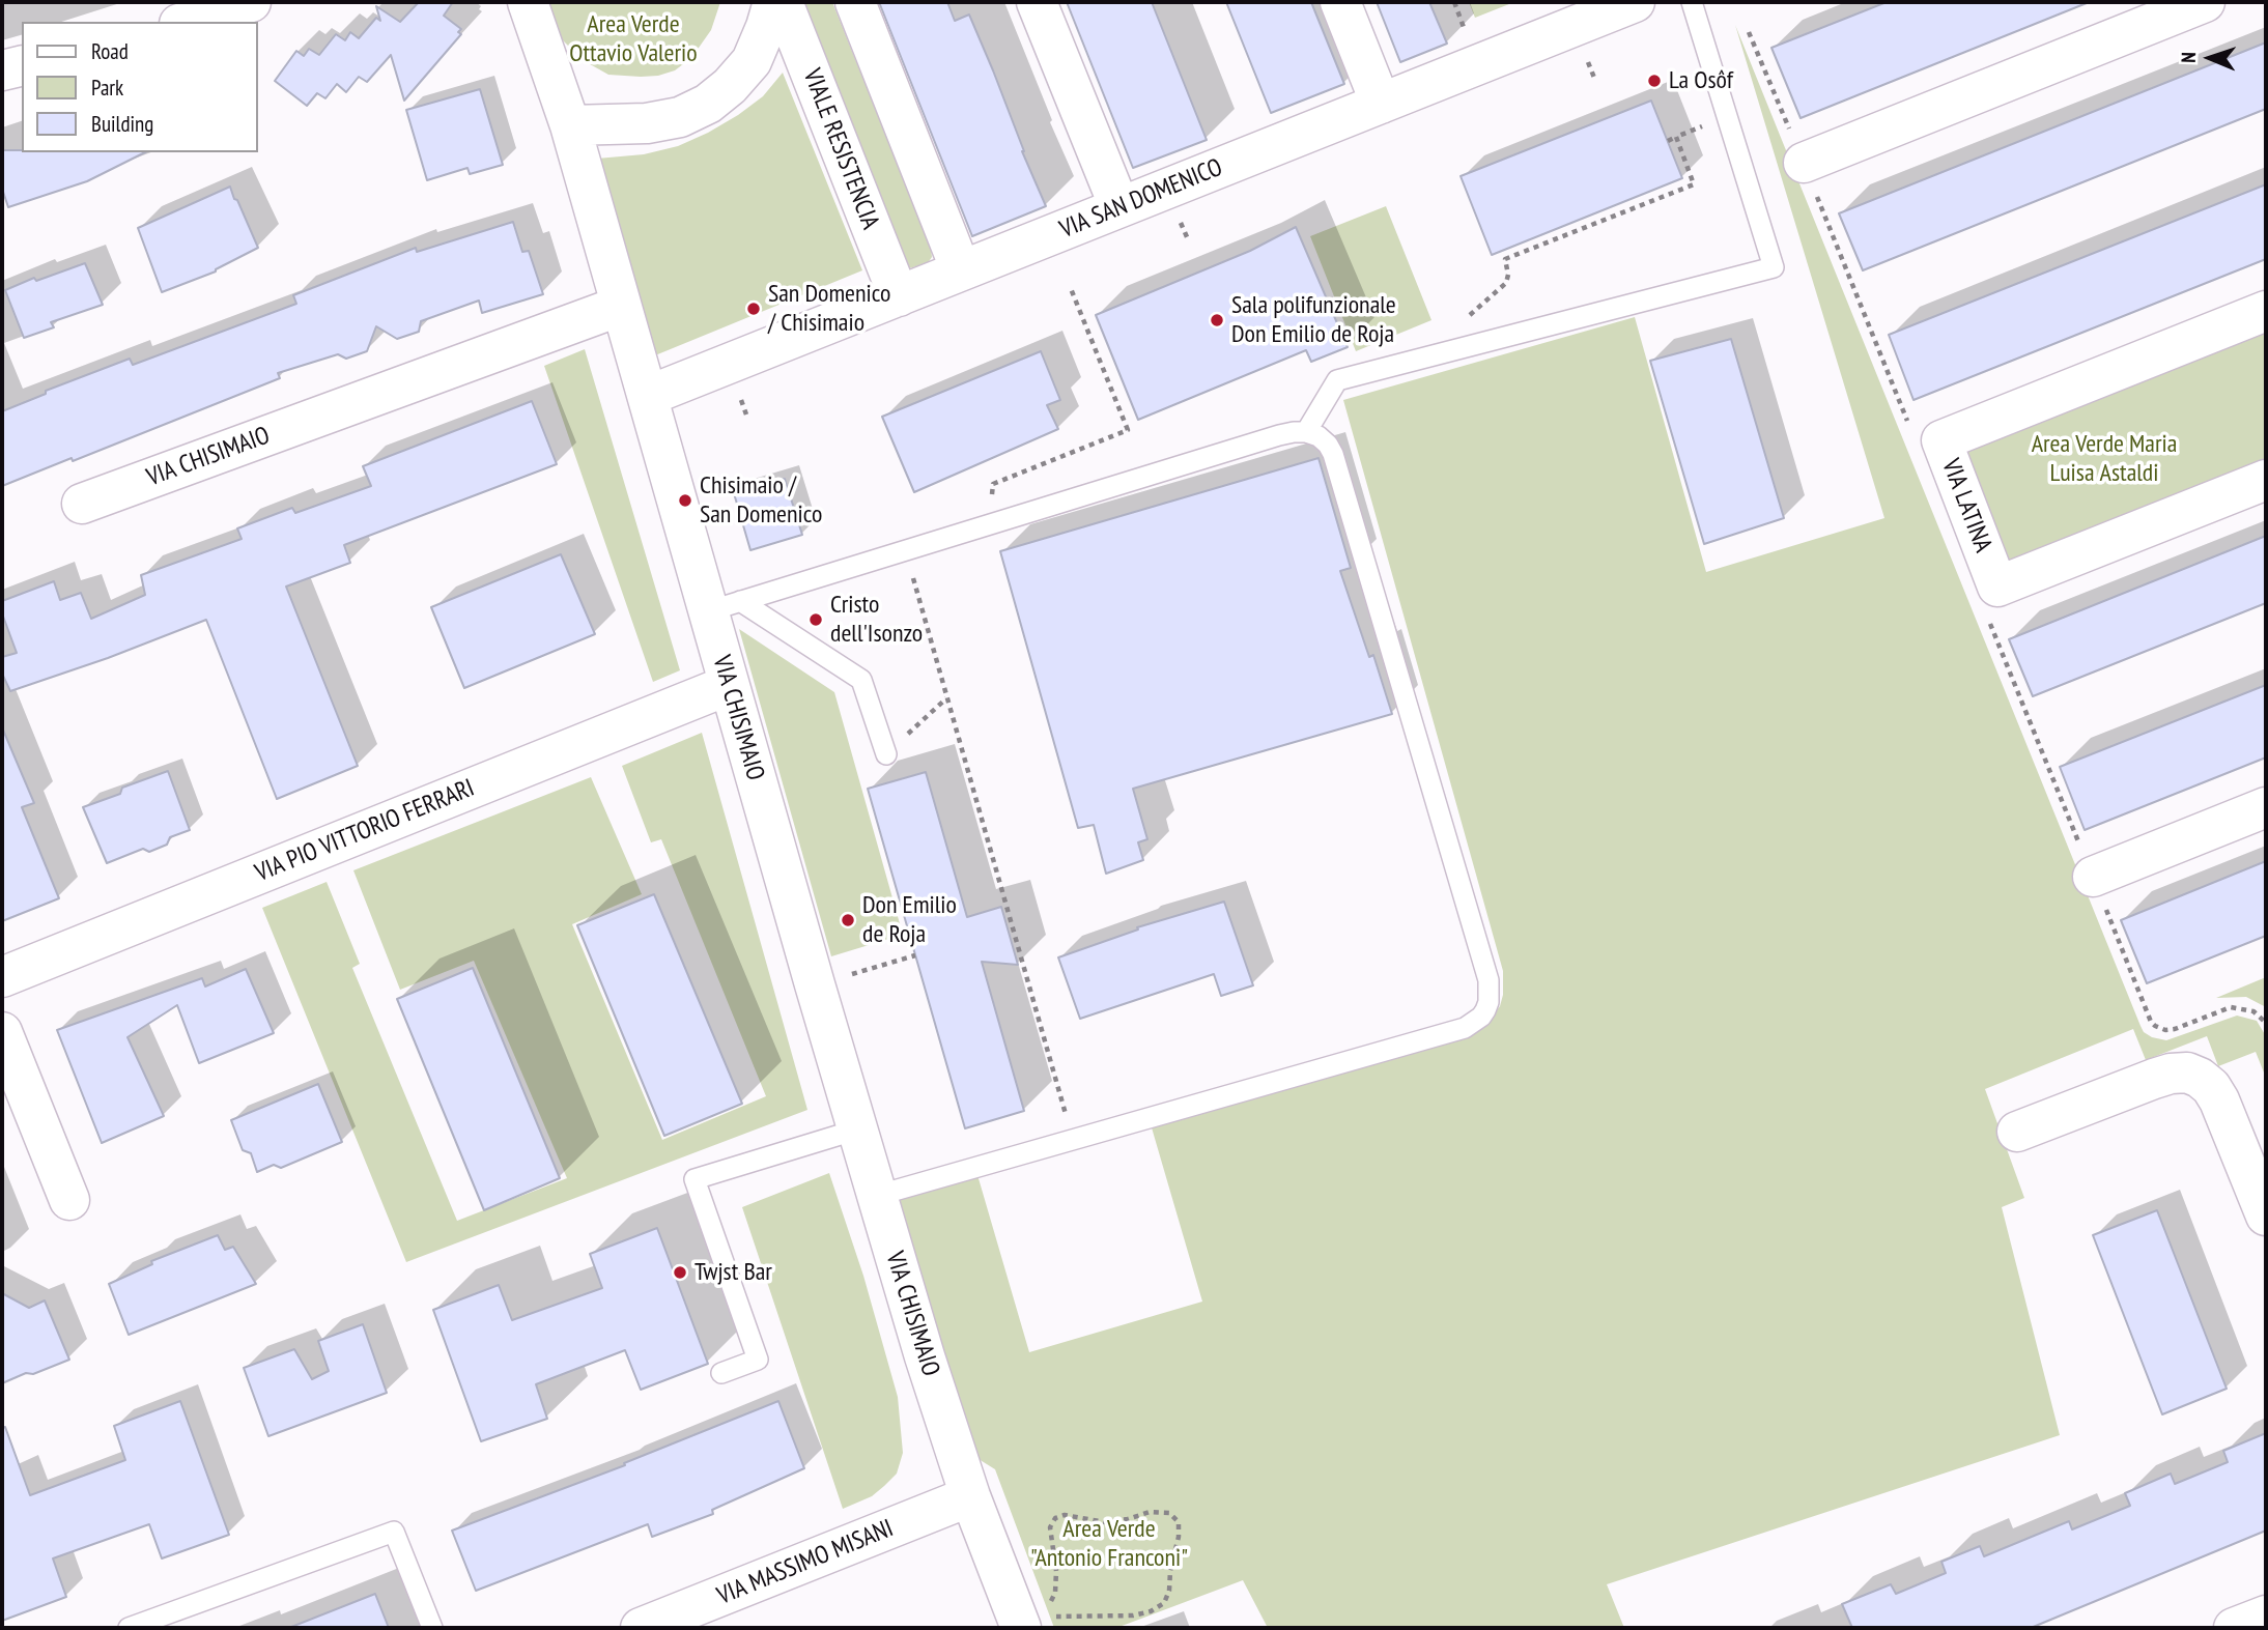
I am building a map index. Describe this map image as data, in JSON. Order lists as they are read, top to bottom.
{
  "streets": {
    "street": [
      "VIALE RESISTENCIA",
      "VIA SAN DOMENICO",
      "VIA CHISIMAIO",
      "VIA LATINA",
      "VIA PIO VITTORIO FERRARI",
      "VIA MASSIMO MISANI"
    ]
  },
  "crossings": [
    ["VIALE RESISTENCIA", "VIA SAN DOMENICO"],
    ["VIA SAN DOMENICO", "VIA CHISIMAIO"],
    ["VIA CHISIMAIO", "VIA PIO VITTORIO FERRARI"],
    ["VIA CHISIMAIO", "VIA MASSIMO MISANI"]
  ],
  "parks": ["Area Verde Ottavio Valerio", "Area Verde Maria Luisa Astaldi", "Area Verde \"Antonio Franconi\""],
  "places": [
    "La Osôf",
    "San Domenico / Chisimaio",
    "Sala polifunzionale Don Emilio de Roja",
    "Chisimaio / San Domenico",
    "Cristo dell'Isonzo",
    "Don Emilio de Roja",
    "Twjst Bar"
  ],
  "legend": ["Road", "Park", "Building"],
  "north": "left"
}
